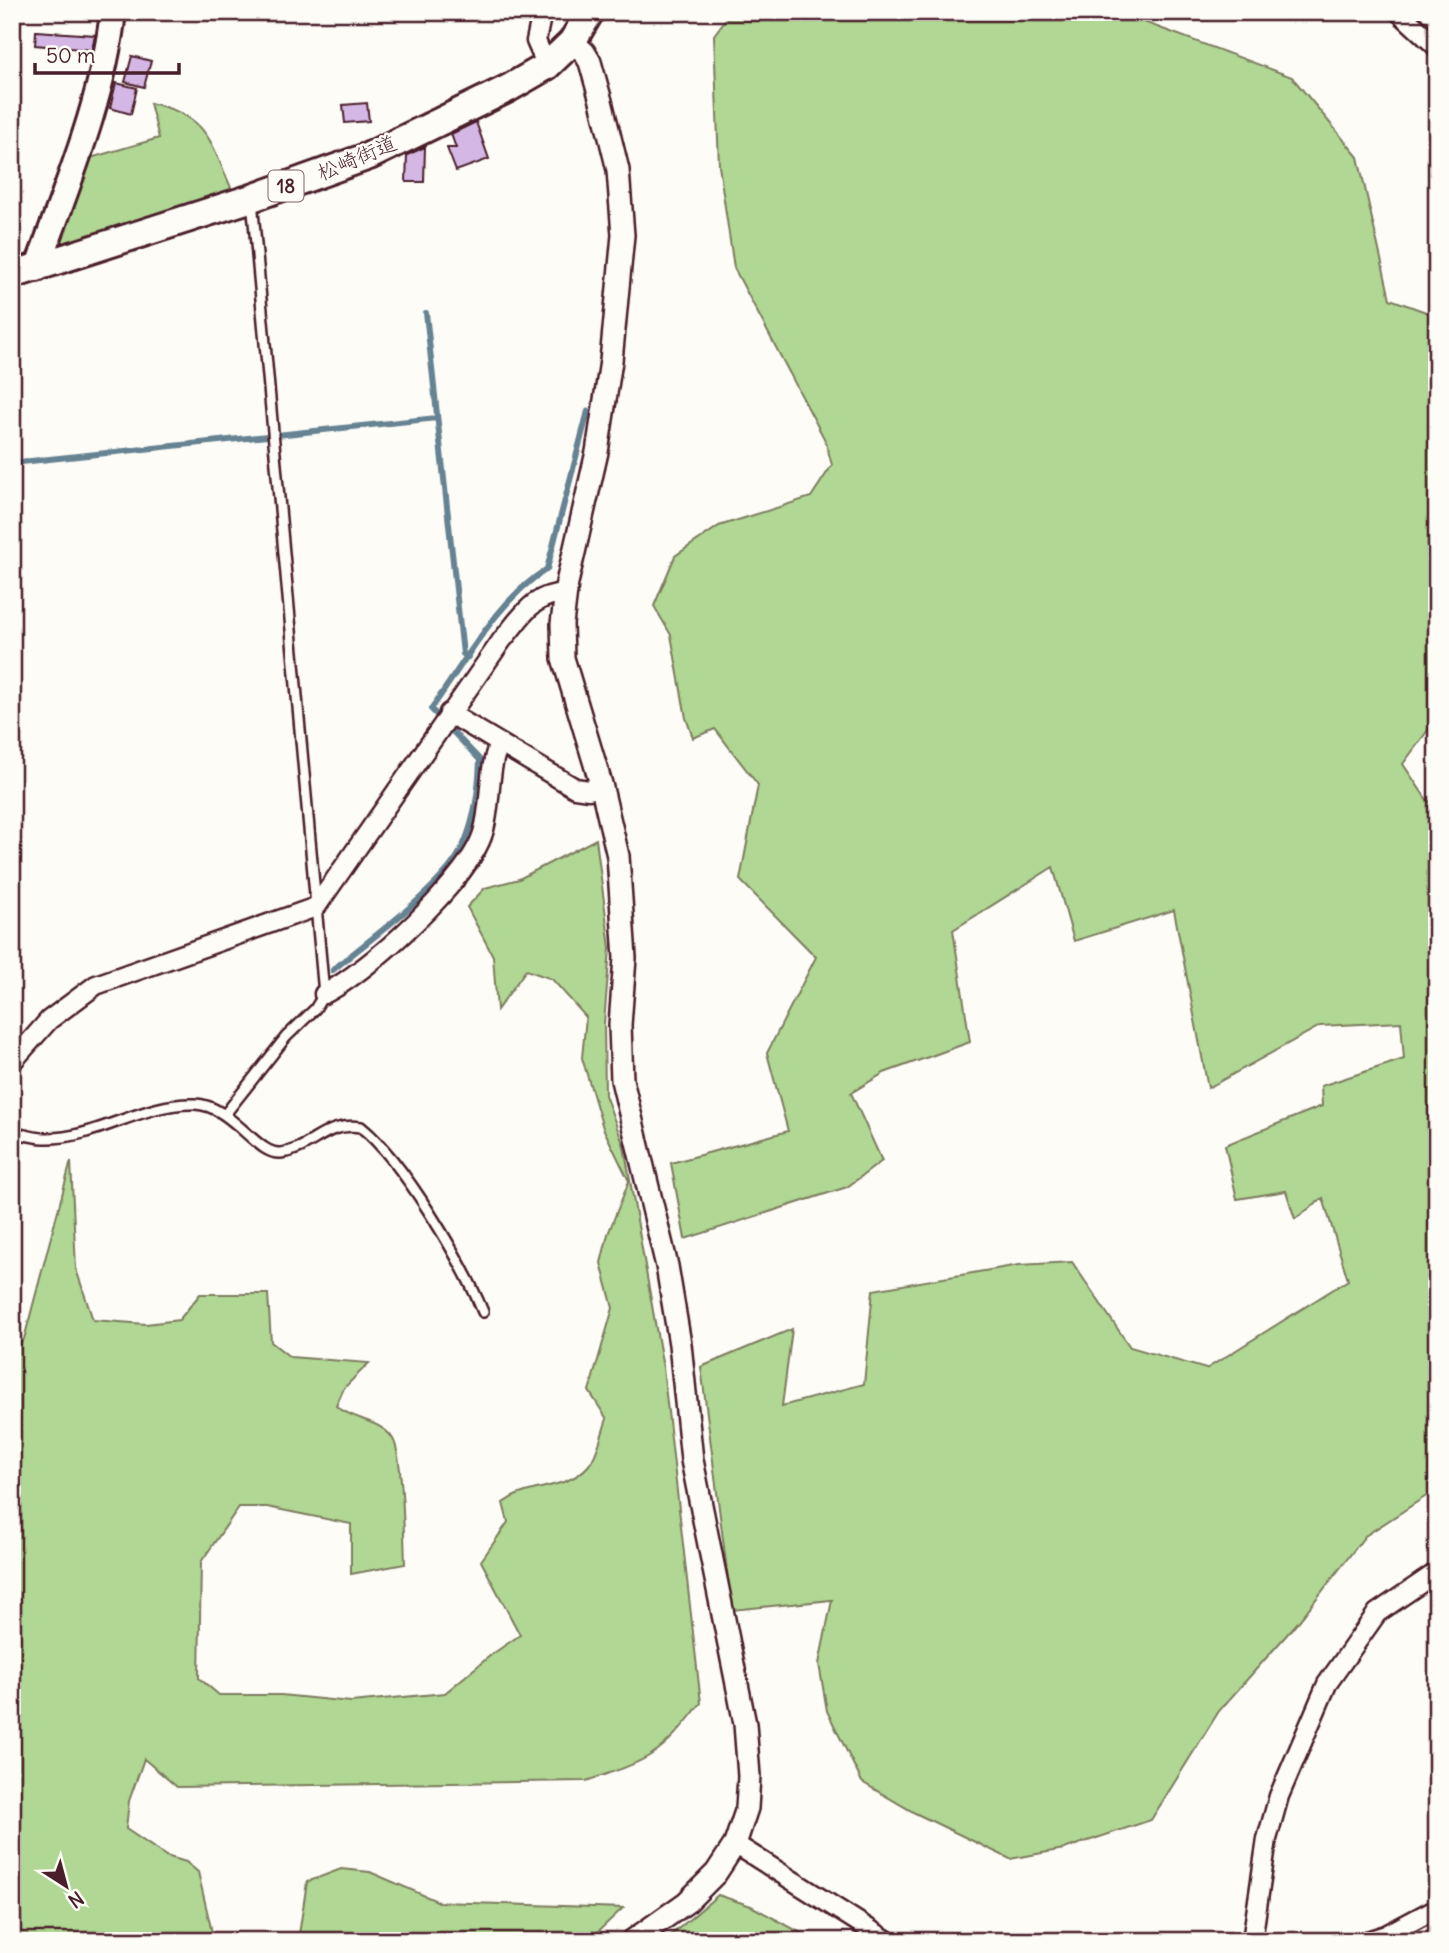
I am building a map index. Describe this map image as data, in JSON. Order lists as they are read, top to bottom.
{
  "streets": {
    "main road": ["松崎街道", "18"]
  },
  "scale_bar": "50 m",
  "north": "bottom right"
}
